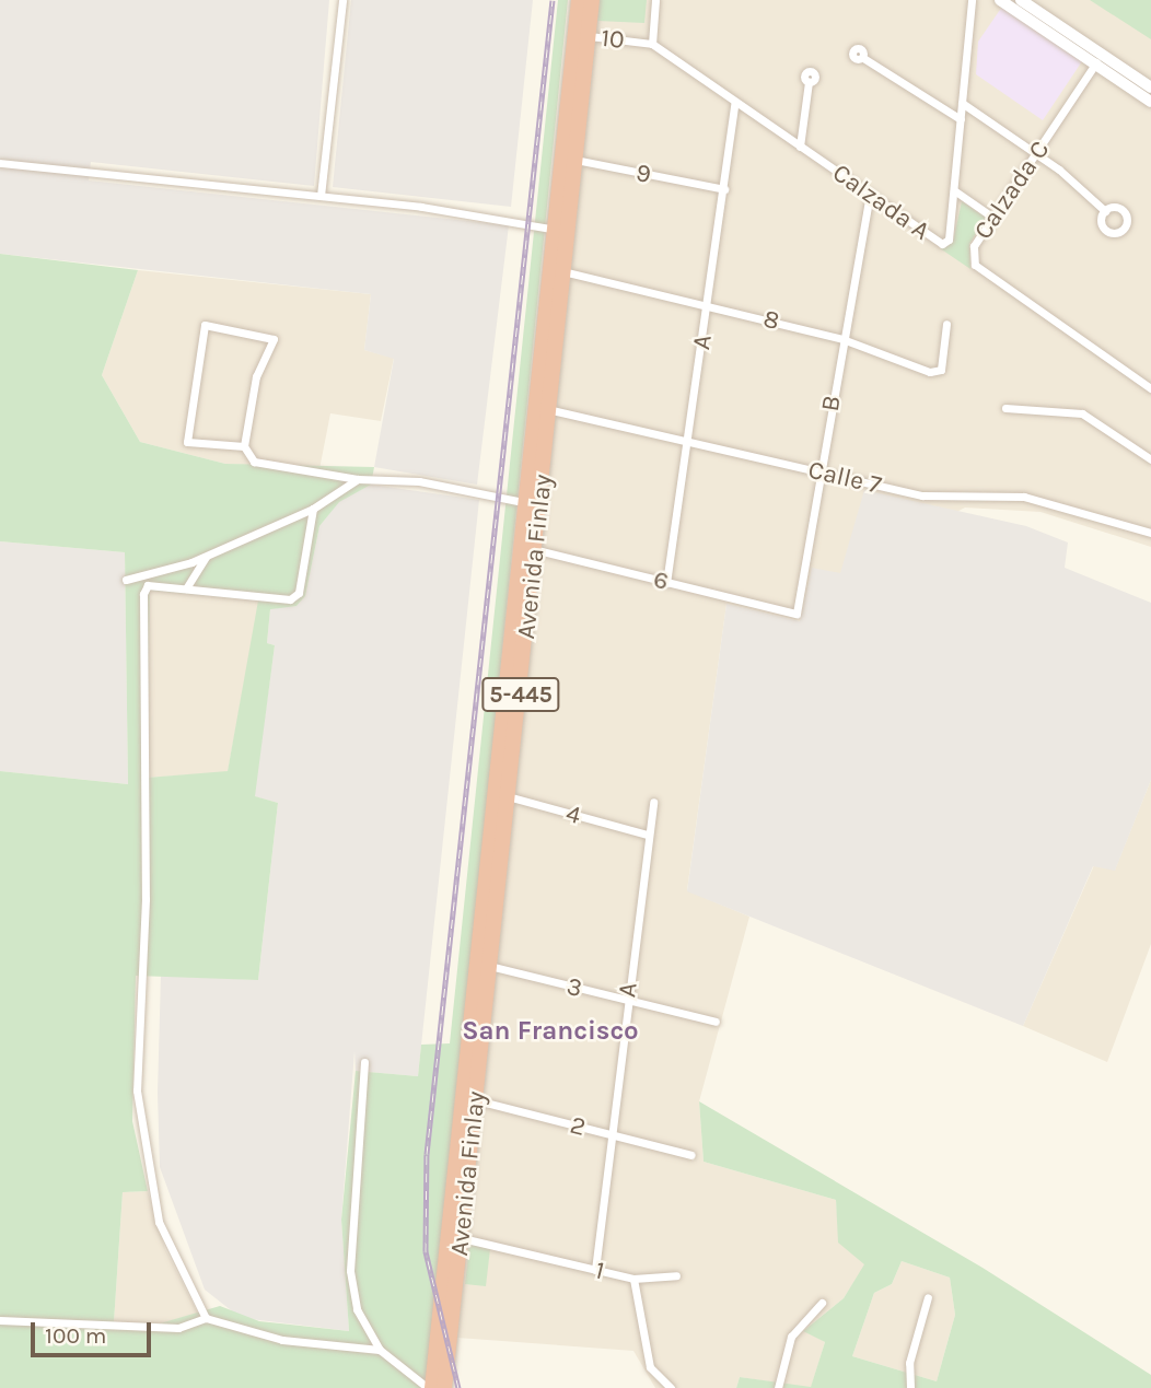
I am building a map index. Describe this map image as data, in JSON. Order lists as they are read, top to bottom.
{
  "streets": {
    "highway": ["Avenida Finlay", "5-445"],
    "street": [
      "10",
      "9",
      "Calzada C",
      "Calzada A",
      "8",
      "A",
      "B",
      "Calle 7",
      "6",
      "4",
      "3",
      "2",
      "1"
    ]
  },
  "crossings": [
    ["10", "Calzada A"],
    ["10", "Avenida Finlay"],
    ["9", "A"],
    ["9", "Avenida Finlay"],
    ["Calzada A", "A"],
    ["Calzada A", "B"],
    ["8", "A"],
    ["8", "B"],
    ["8", "Avenida Finlay"],
    ["A", "Calle 7"],
    ["A", "6"],
    ["A", "4"],
    ["A", "3"],
    ["A", "2"],
    ["A", "1"],
    ["B", "Calle 7"],
    ["B", "6"],
    ["Calle 7", "Avenida Finlay"],
    ["Avenida Finlay", "6"],
    ["Avenida Finlay", "4"],
    ["Avenida Finlay", "3"],
    ["Avenida Finlay", "2"],
    ["Avenida Finlay", "1"]
  ],
  "districts": ["San Francisco"],
  "scale_bar": "100 m"
}
